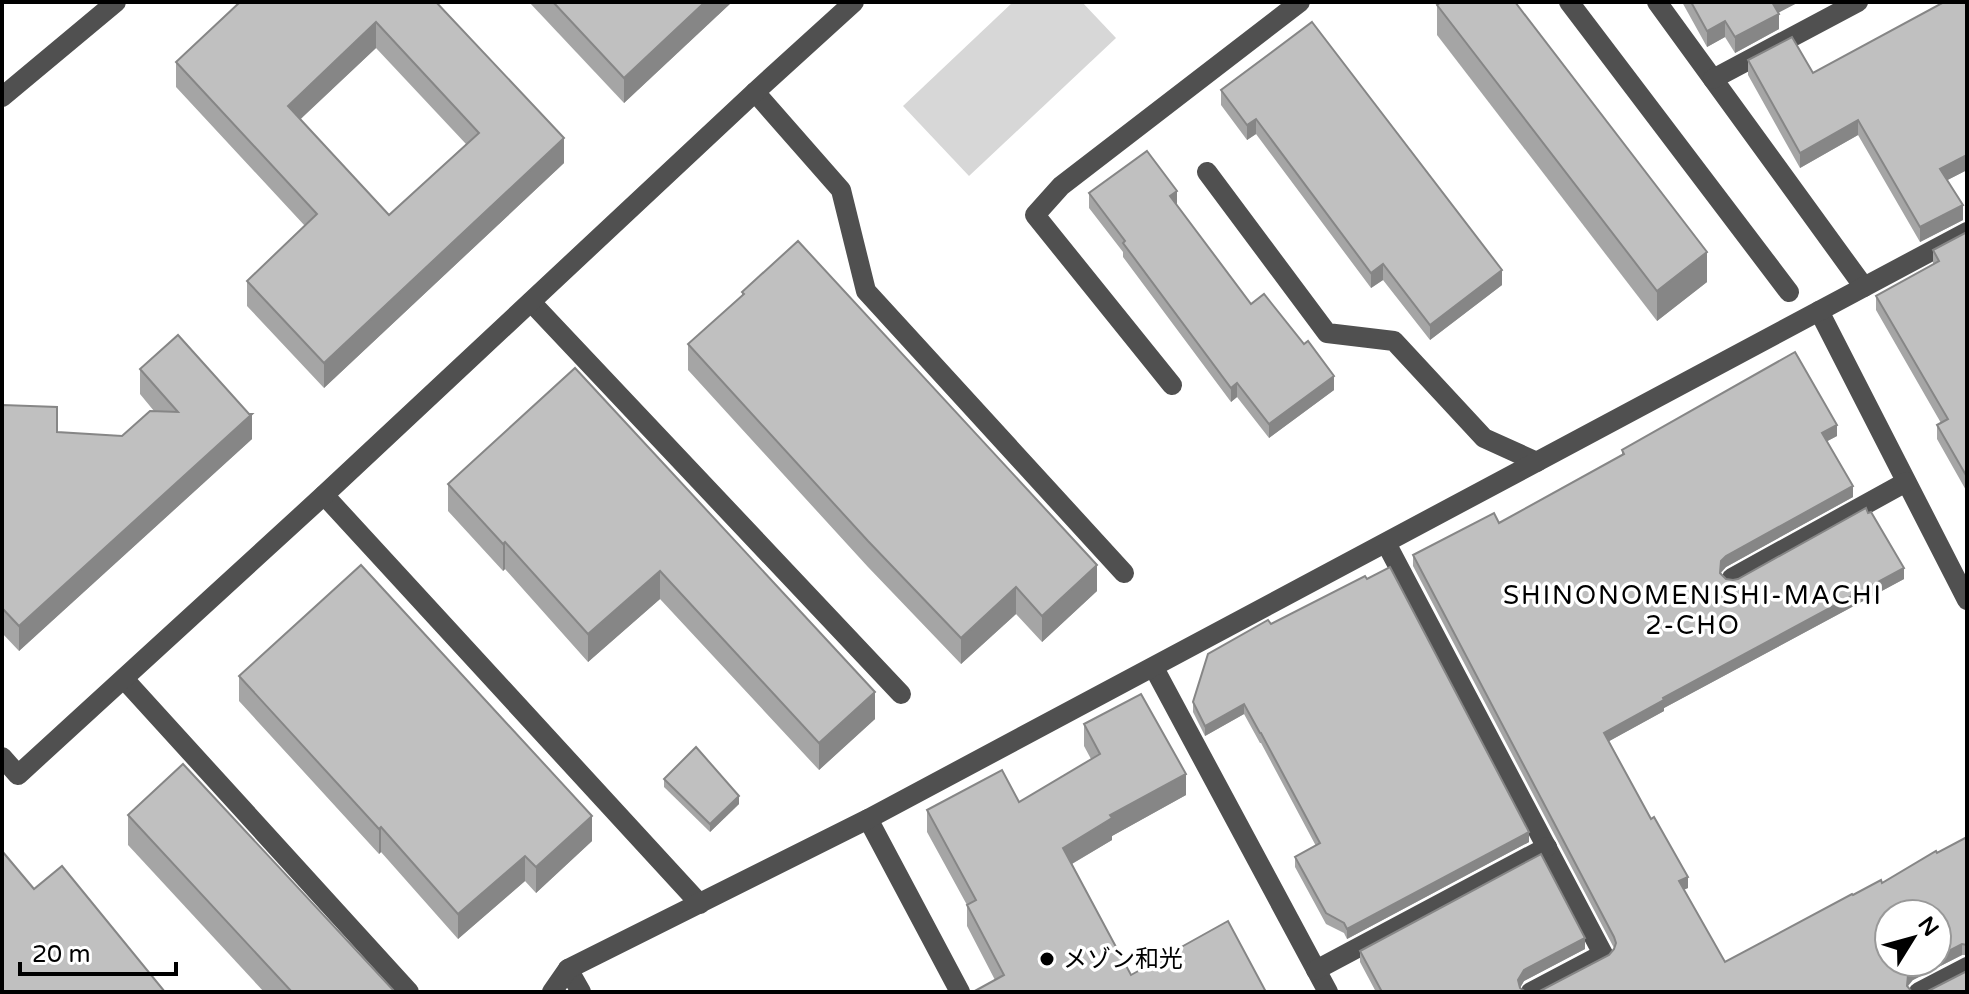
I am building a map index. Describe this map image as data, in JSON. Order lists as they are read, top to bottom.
{
  "districts": ["SHINONOMENISHI-MACHI 2-CHO"],
  "places": ["メゾン和光"],
  "scale_bar": "20 m",
  "north": "top right"
}
